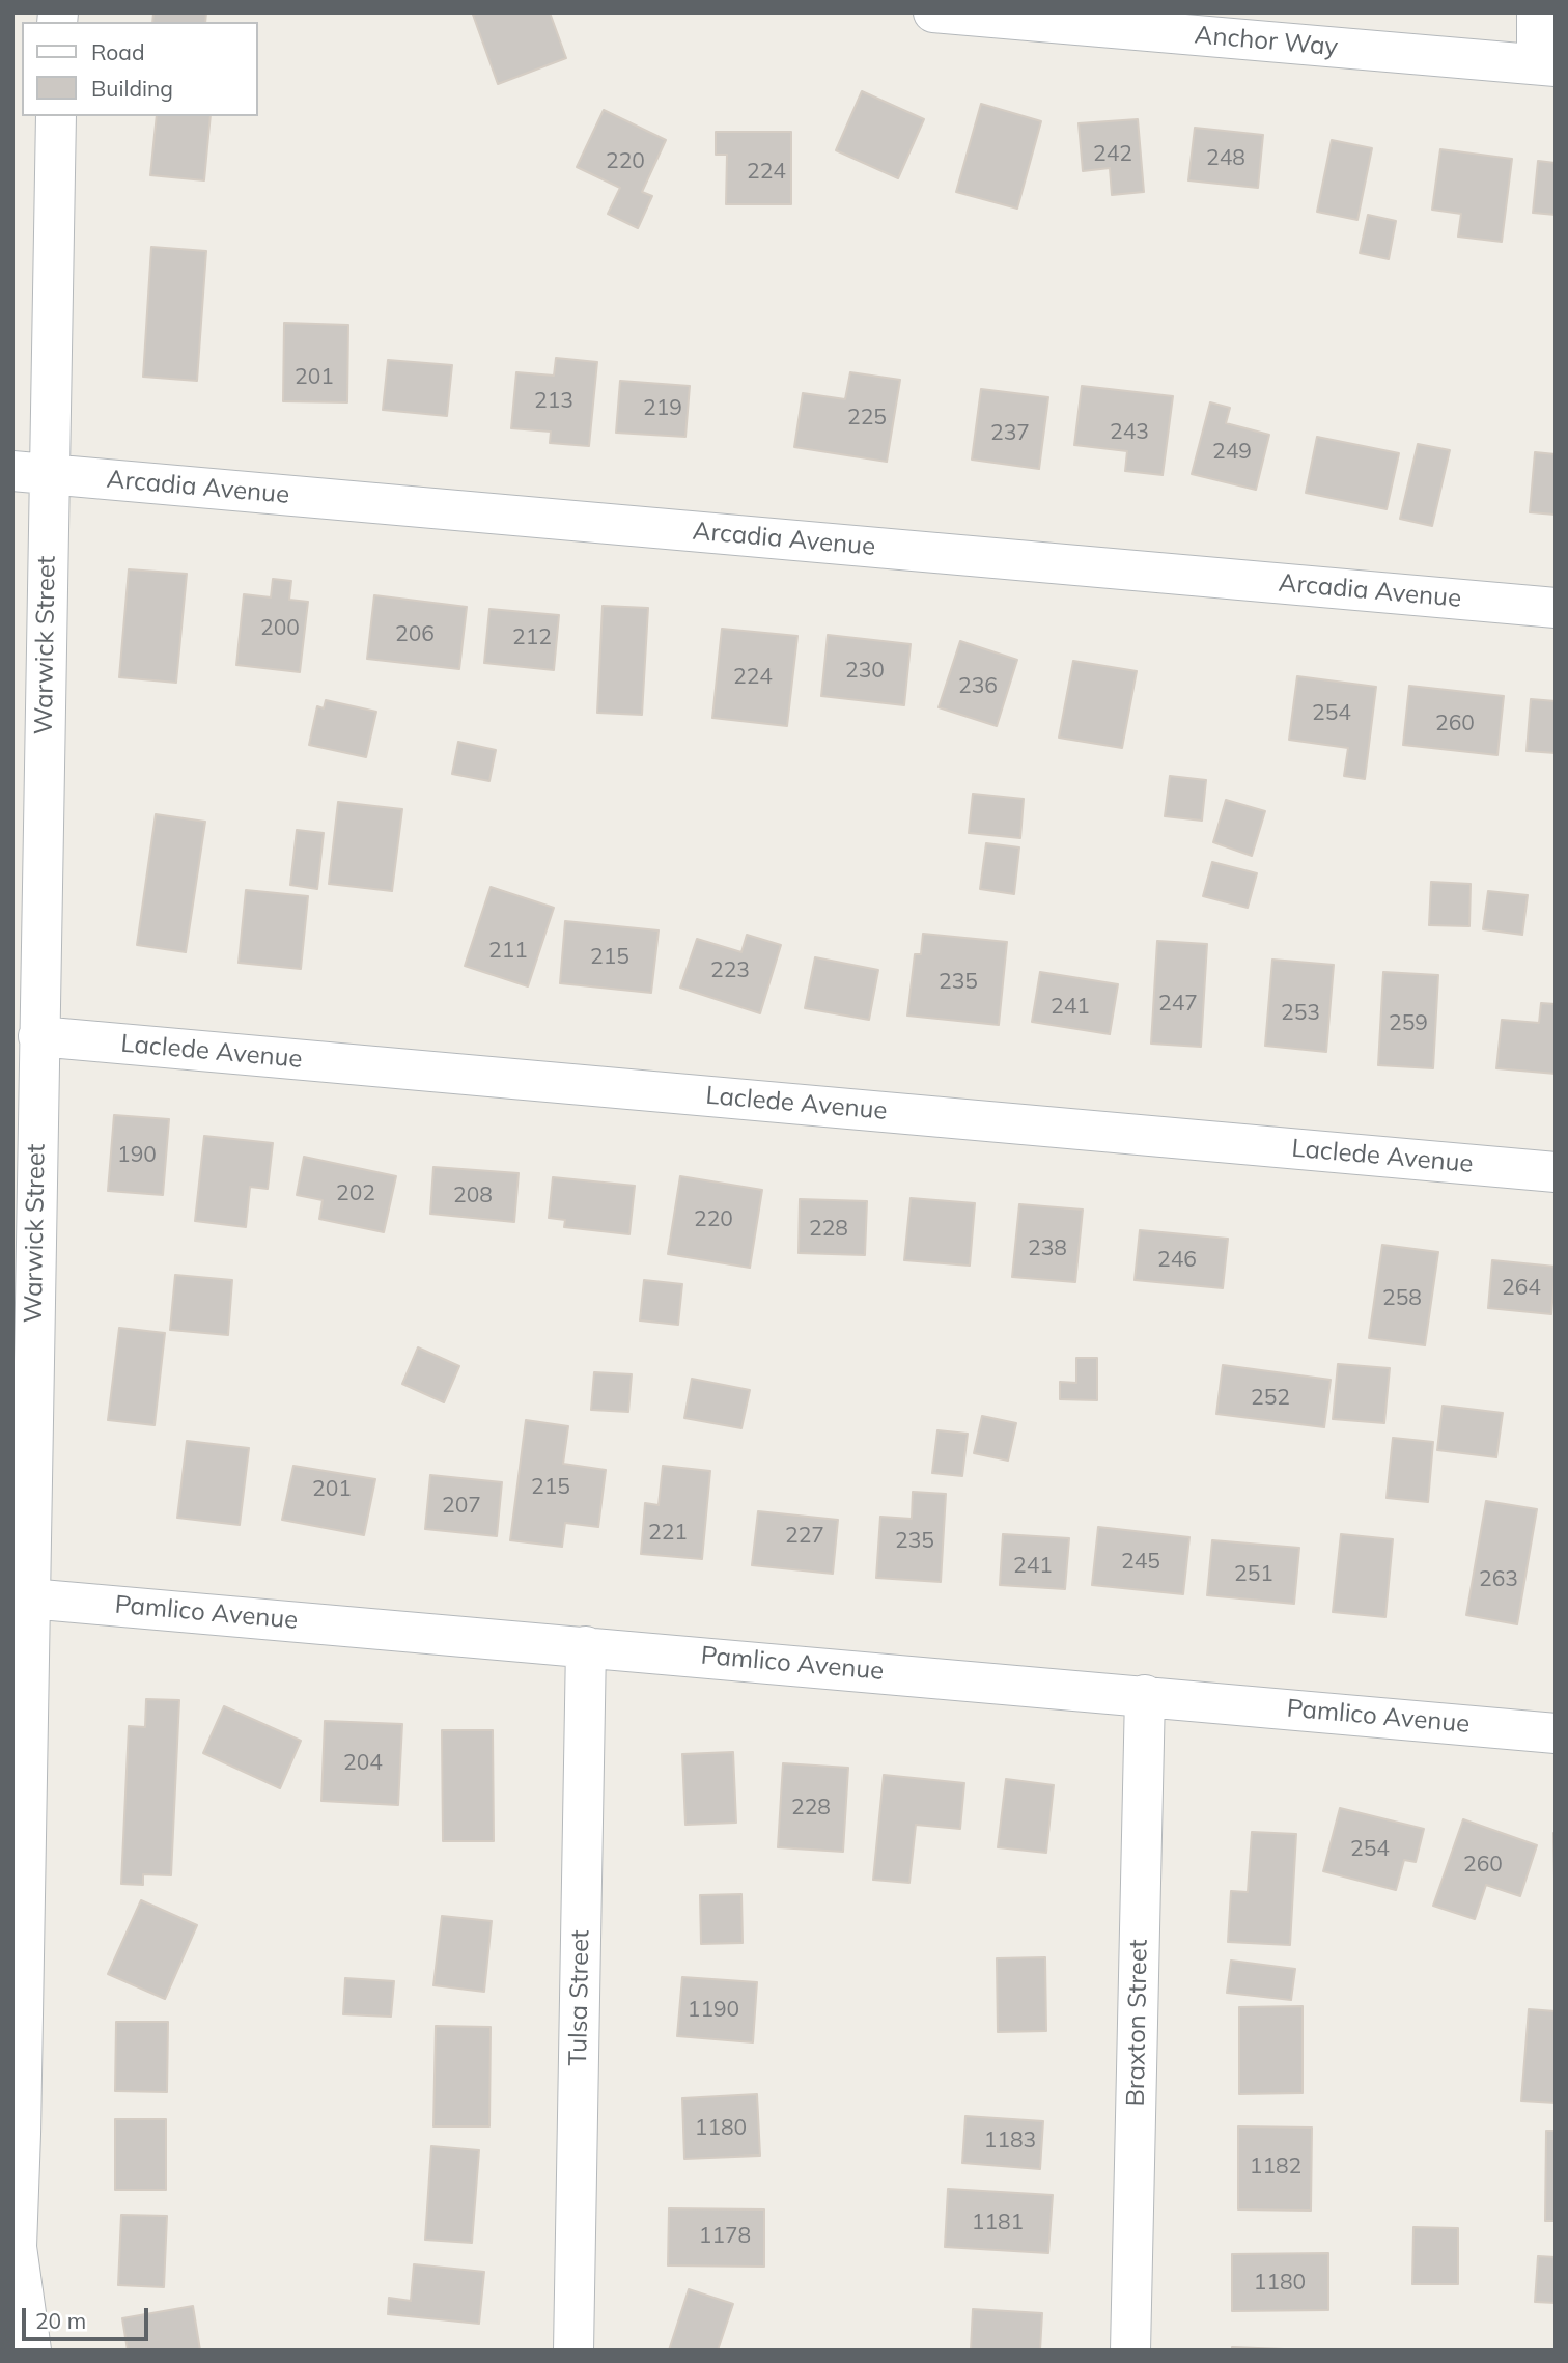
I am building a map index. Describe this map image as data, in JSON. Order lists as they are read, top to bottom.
{
  "streets": {
    "street": [
      "Anchor Way",
      "Arcadia Avenue",
      "Warwick Street",
      "Laclede Avenue",
      "Pamlico Avenue",
      "Tulsa Street",
      "Braxton Street"
    ]
  },
  "crossings": [
    ["Arcadia Avenue", "Warwick Street"],
    ["Warwick Street", "Laclede Avenue"],
    ["Warwick Street", "Pamlico Avenue"],
    ["Pamlico Avenue", "Tulsa Street"],
    ["Pamlico Avenue", "Braxton Street"]
  ],
  "house_numbers": [
    "242",
    "248",
    "220",
    "224",
    "201",
    "213",
    "219",
    "225",
    "243",
    "237",
    "249",
    "200",
    "206",
    "212",
    "230",
    "224",
    "236",
    "254",
    "260",
    "211",
    "215",
    "223",
    "235",
    "247",
    "241",
    "253",
    "259",
    "190",
    "202",
    "208",
    "220",
    "228",
    "238",
    "246",
    "264",
    "258",
    "252",
    "215",
    "201",
    "207",
    "221",
    "227",
    "235",
    "245",
    "241",
    "251",
    "263",
    "204",
    "228",
    "254",
    "260",
    "1190",
    "1180",
    "1183",
    "1182",
    "1181",
    "1178",
    "1180"
  ],
  "legend": ["Road", "Building"],
  "scale_bar": "20 m"
}
